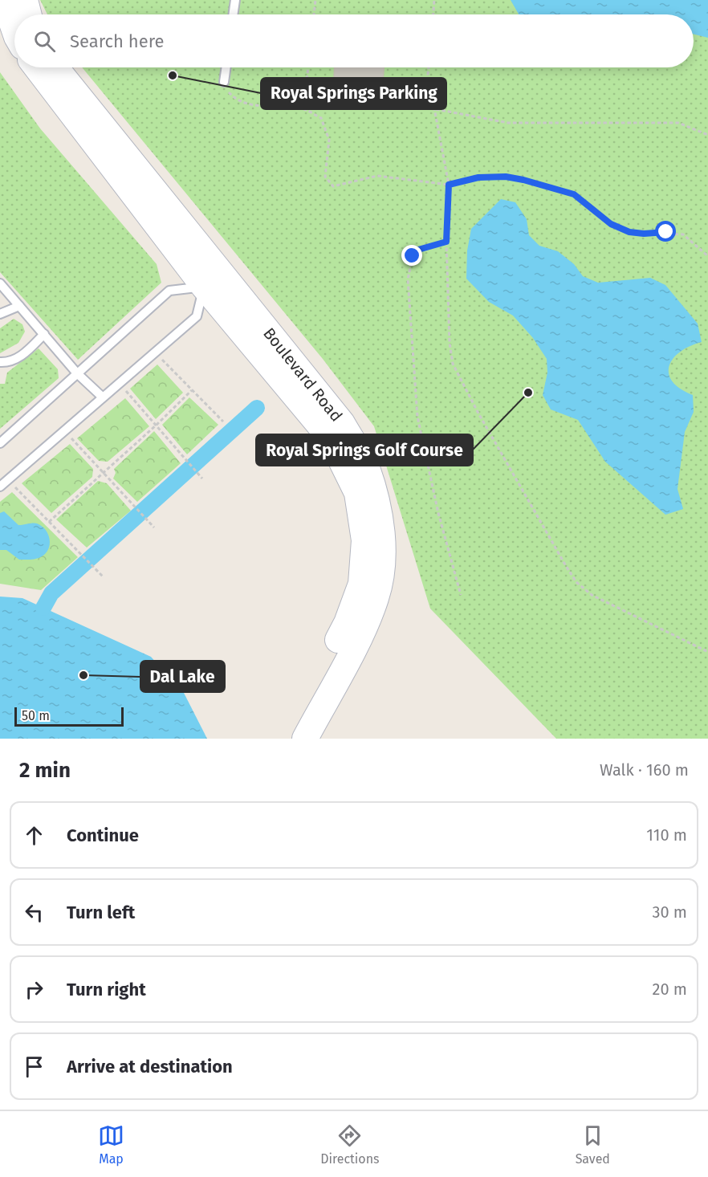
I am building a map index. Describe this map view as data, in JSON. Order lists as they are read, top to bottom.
{
  "streets": {
    "main road": ["Boulevard Road"]
  },
  "places": ["Royal Springs Parking", "Royal Springs Golf Course", "Dal Lake"],
  "scale_bar": "50 m",
  "page": {
    "search": "Search here",
    "scale": "50 m",
    "heading": ["2 min", "Walk · 160 m"],
    "list": [
      ["Continue", "110 m"],
      ["Turn left", "30 m"],
      ["Turn right", "20 m"],
      "Arrive at destination"
    ],
    "nav": ["Map", "Directions", "Saved"]
  }
}
